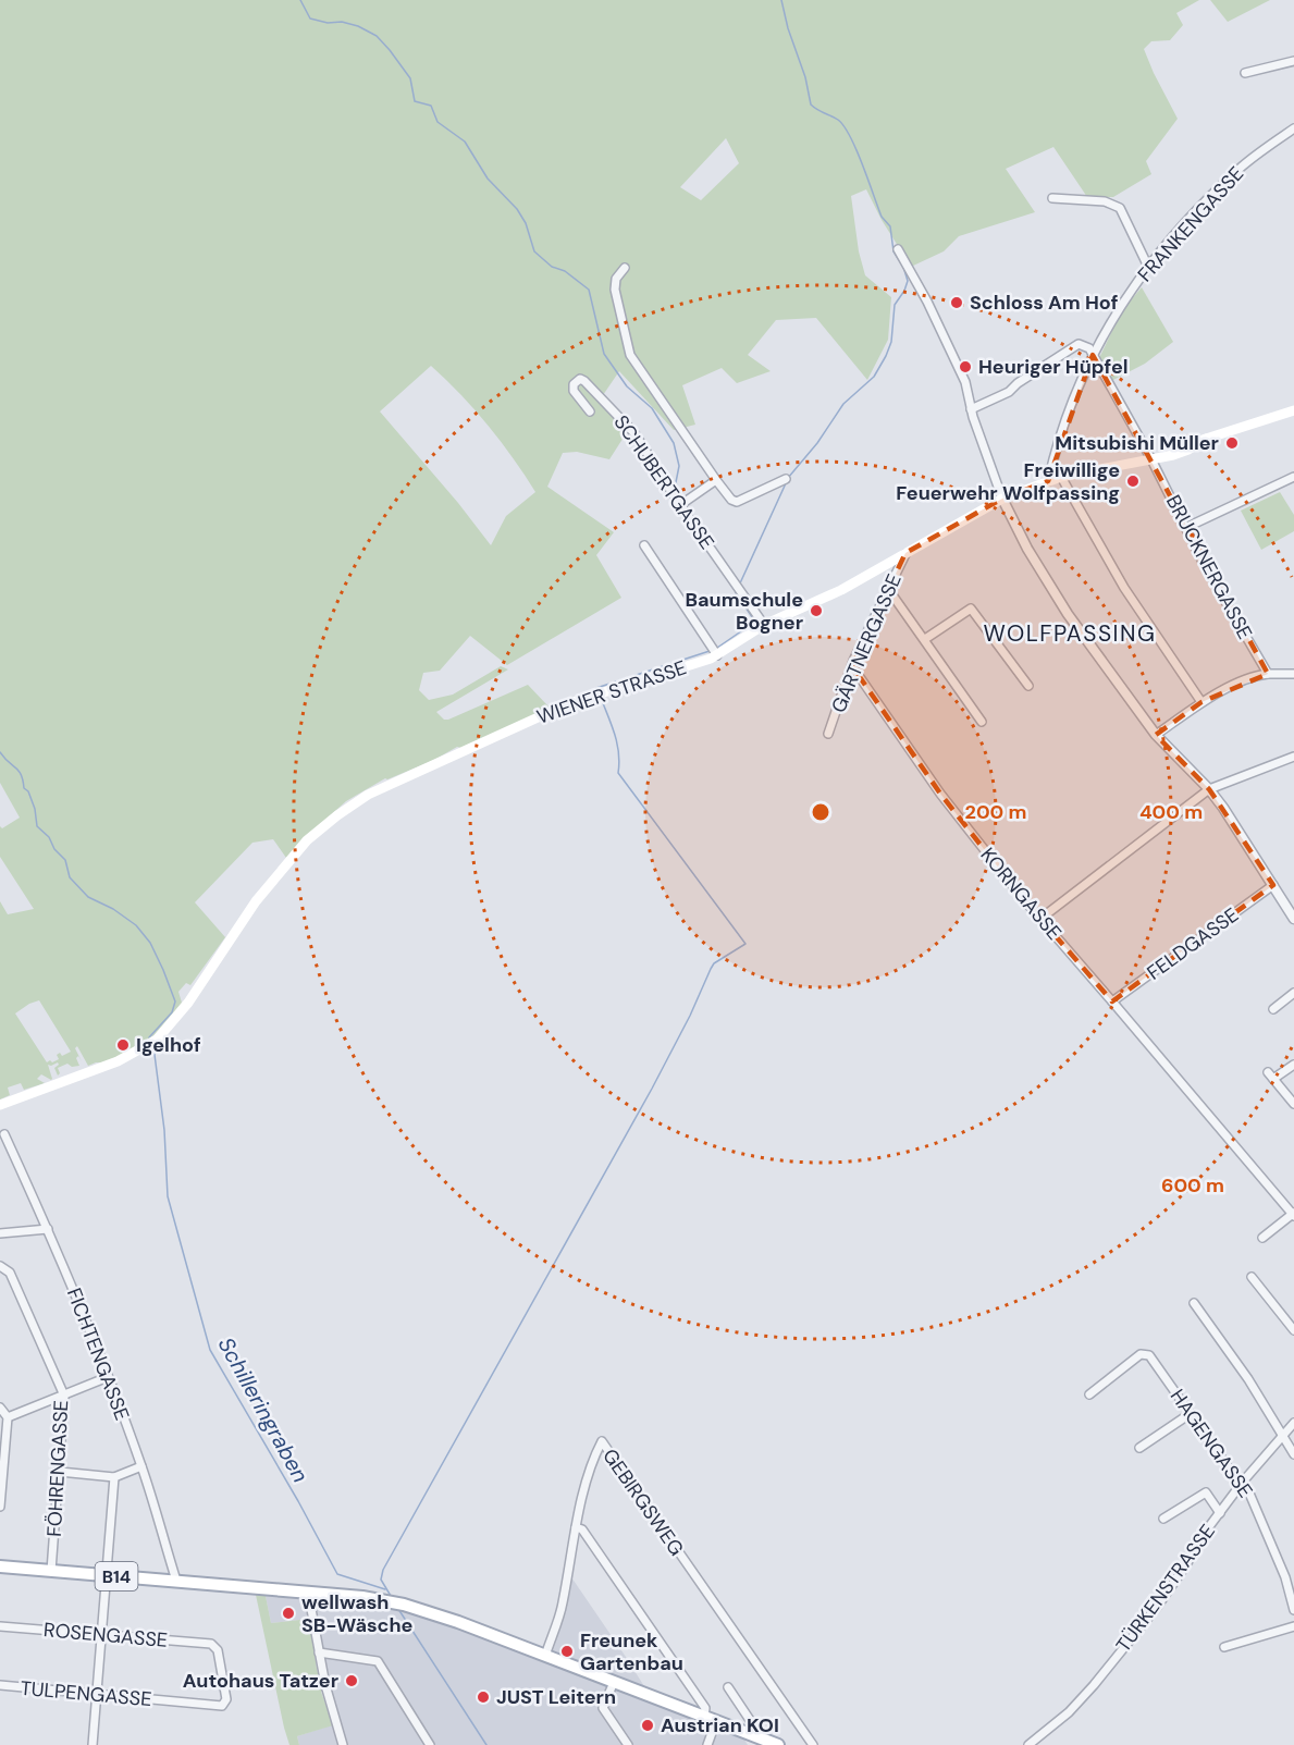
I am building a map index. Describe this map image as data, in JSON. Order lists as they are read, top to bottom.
{
  "streets": {
    "main road": ["WIENER STRASSE", "B14"],
    "street": [
      "FRANKENGASSE",
      "SCHUBERTGASSE",
      "BRUCKNERGASSE",
      "GÄRTNERGASSE",
      "KORNGASSE",
      "FELDGASSE",
      "FICHTENGASSE",
      "HAGENGASSE",
      "FÖHRENGASSE",
      "GEBIRGSWEG",
      "TÜRKENSTRASSE",
      "ROSENGASSE",
      "TULPENGASSE"
    ]
  },
  "crossings": [
    ["FRANKENGASSE", "BRUCKNERGASSE"],
    ["FRANKENGASSE", "WIENER STRASSE"],
    ["SCHUBERTGASSE", "WIENER STRASSE"],
    ["BRUCKNERGASSE", "WIENER STRASSE"],
    ["GÄRTNERGASSE", "WIENER STRASSE"],
    ["GÄRTNERGASSE", "KORNGASSE"],
    ["KORNGASSE", "FELDGASSE"],
    ["FICHTENGASSE", "B14"],
    ["HAGENGASSE", "TÜRKENSTRASSE"],
    ["FÖHRENGASSE", "B14"],
    ["GEBIRGSWEG", "B14"],
    ["ROSENGASSE", "TULPENGASSE"]
  ],
  "districts": ["WOLFPASSING"],
  "water": ["Schilleringraben"],
  "places": [
    "Schloss Am Hof",
    "Heuriger Hüpfel",
    "Mitsubishi Müller",
    "Freiwillige Feuerwehr Wolfpassing",
    "Baumschule Bogner",
    "Igelhof",
    "wellwash SB-Wäsche",
    "Freunek Gartenbau",
    "Autohaus Tatzer",
    "JUST Leitern",
    "Austrian KOI"
  ],
  "rings": ["200 m", "400 m", "600 m"]
}
